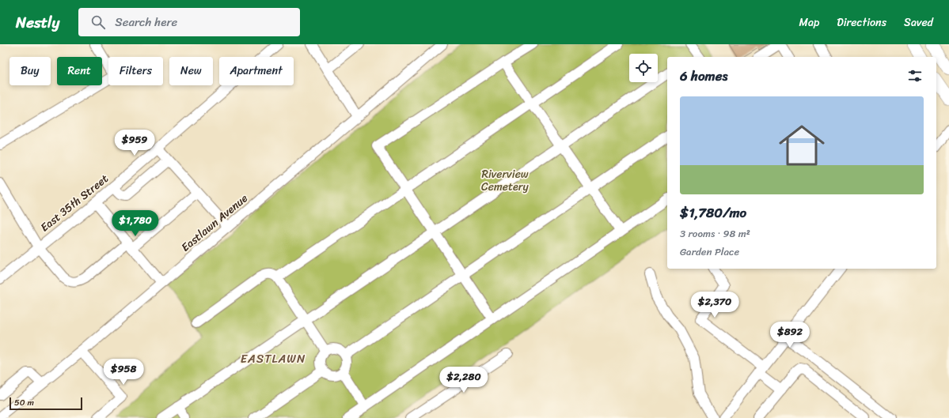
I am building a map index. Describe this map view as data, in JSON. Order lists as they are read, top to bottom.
{
  "streets": {
    "street": ["East 35th Street", "Eastlawn Avenue"]
  },
  "districts": ["EASTLAWN"],
  "parks": ["Riverview Cemetery"],
  "scale_bar": "50 m",
  "page": {
    "header": "Nestly",
    "search": "Search here",
    "nav": ["Map", "Directions", "Saved"],
    "chip": [
      "Buy",
      "Rent",
      "Filters",
      "New",
      "Apartment"
    ],
    "heading": "6 homes",
    "list": [
      {
        "name": "$1,780/mo",
        "note": "3 rooms · 98 m² · Garden Place"
      }
    ],
    "price": [
      "$959",
      "$1,780",
      "$2,370",
      "$892",
      "$958",
      "$2,280"
    ],
    "scale": "50 m"
  }
}
